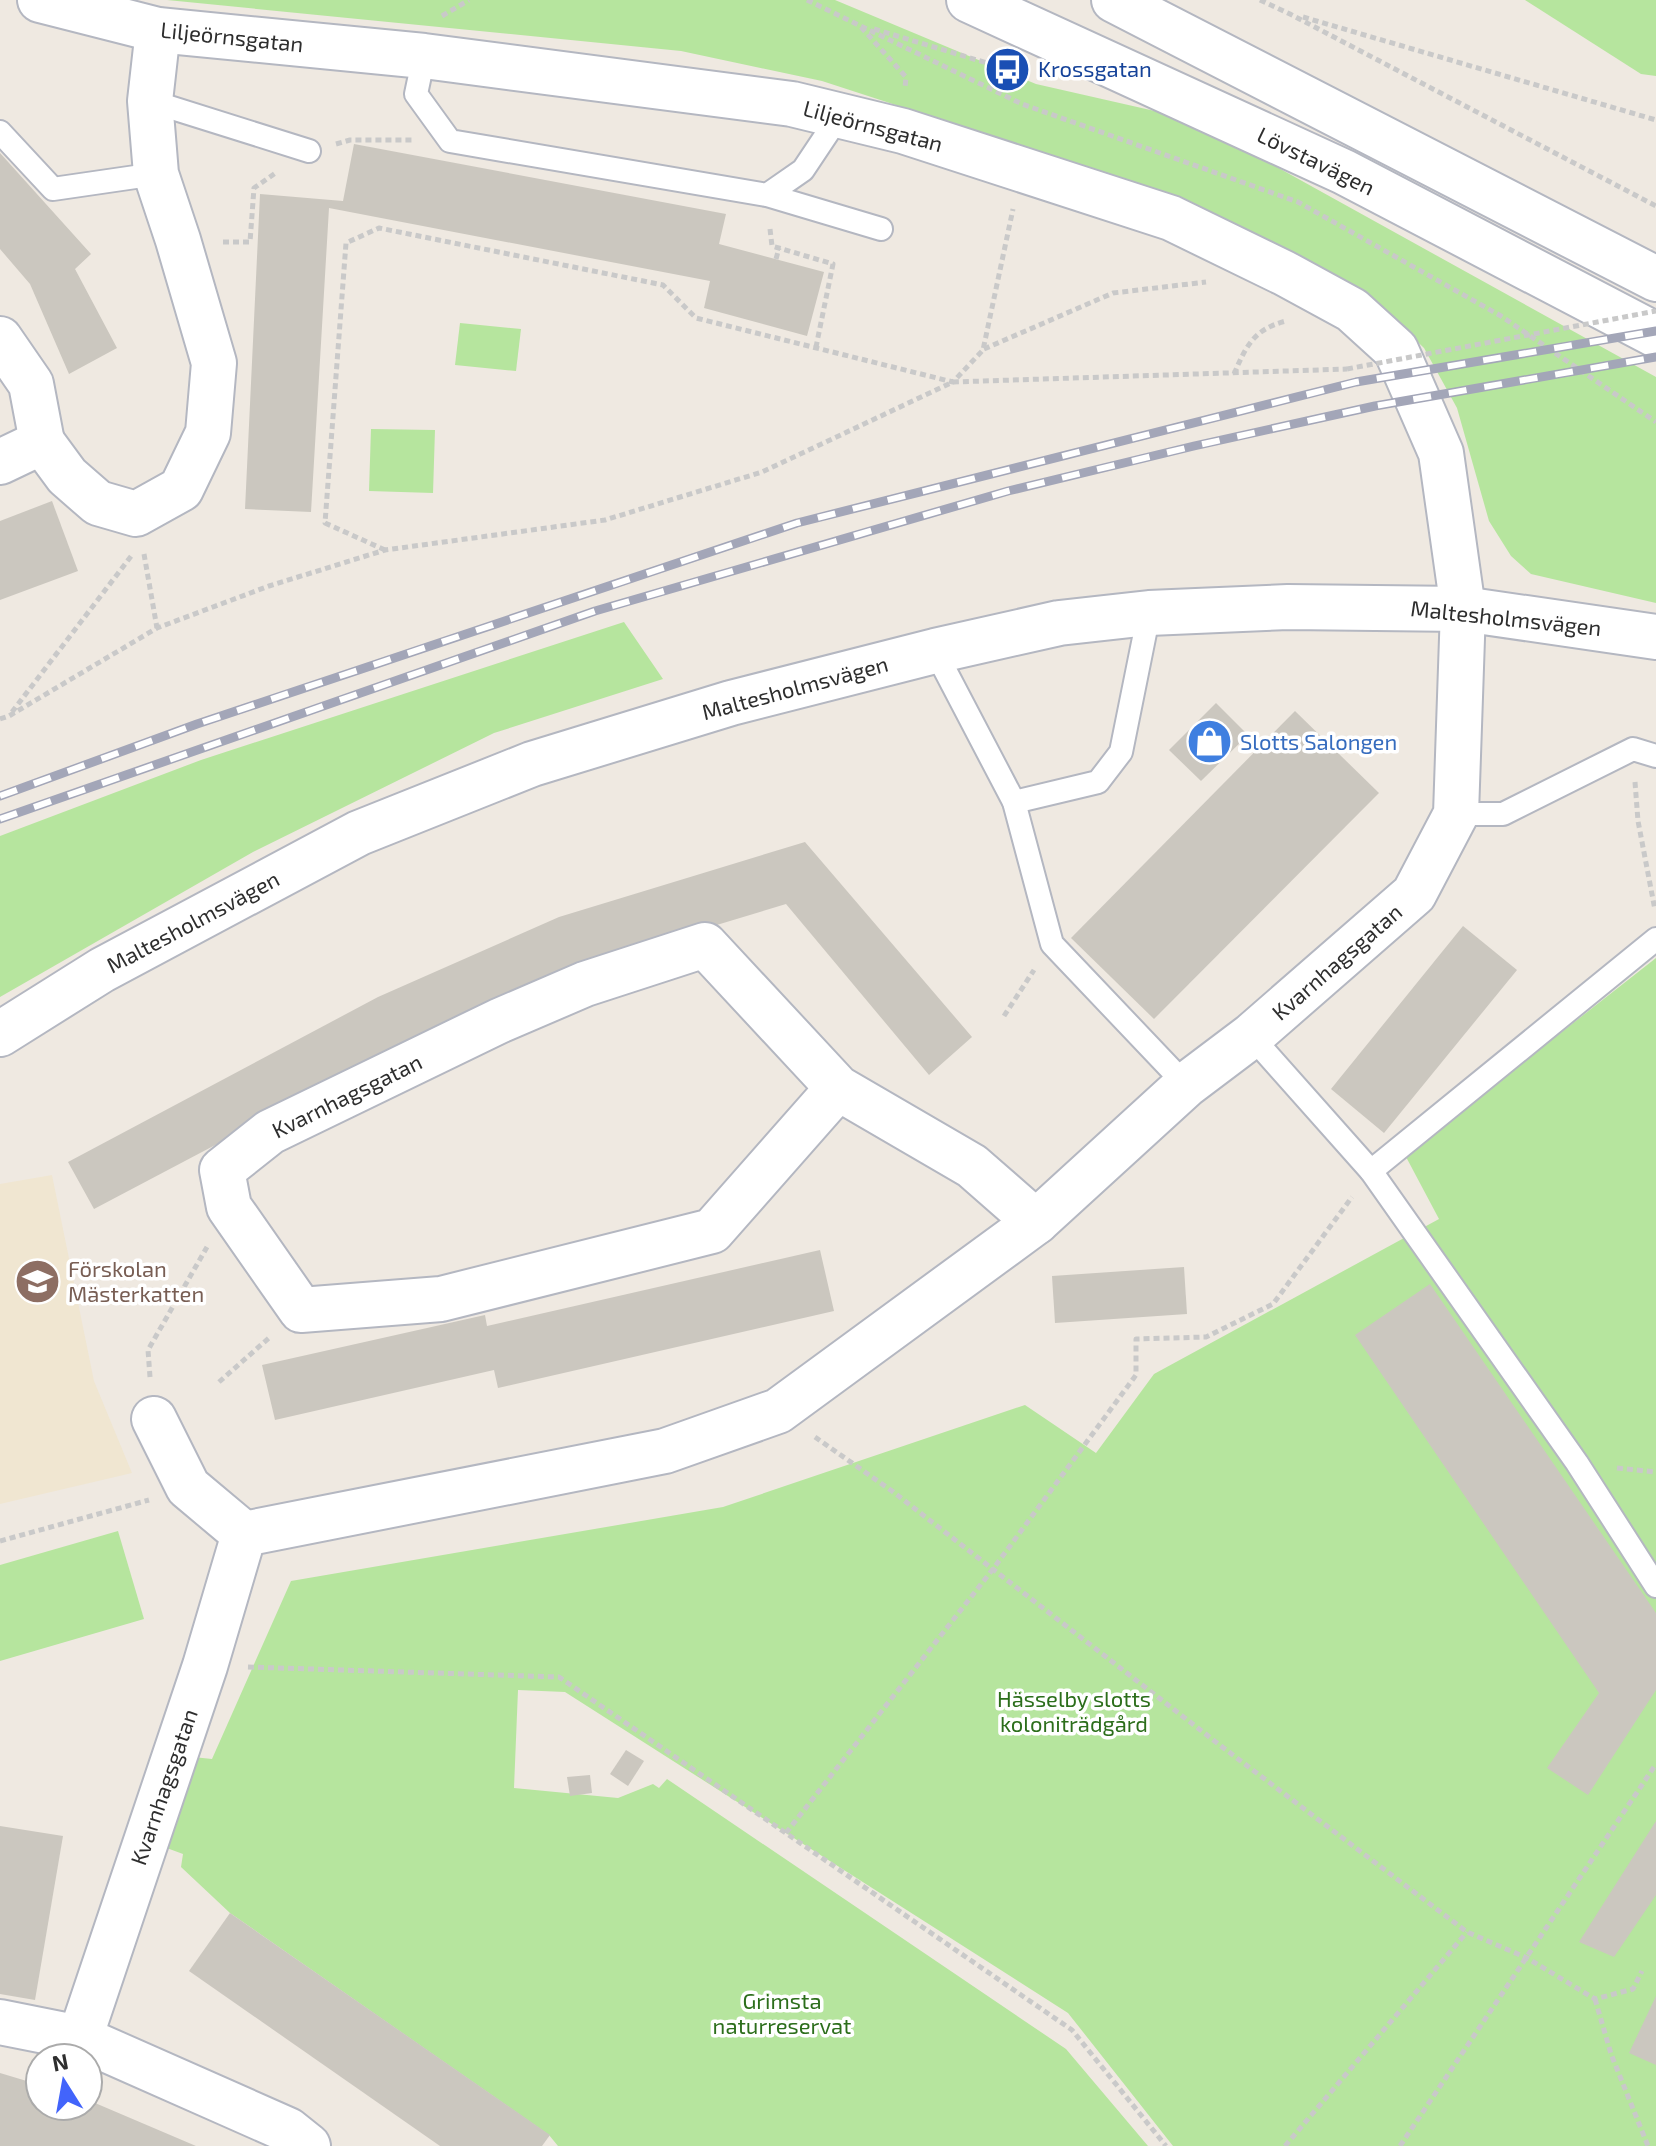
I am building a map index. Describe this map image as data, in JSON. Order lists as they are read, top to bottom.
{
  "streets": {
    "street": [
      "Liljeörnsgatan",
      "Lövstavägen",
      "Maltesholmsvägen",
      "Kvarnhagsgatan"
    ]
  },
  "crossings": [
    ["Liljeörnsgatan", "Maltesholmsvägen"],
    ["Liljeörnsgatan", "Kvarnhagsgatan"],
    ["Maltesholmsvägen", "Kvarnhagsgatan"]
  ],
  "parks": ["Hässelby slotts koloniträdgård", "Grimsta naturreservat"],
  "places": {
    "bus stop": ["Krossgatan"],
    "shop": ["Slotts Salongen"],
    "school or university": ["Förskolan Mästerkatten"]
  },
  "north": "top"
}
